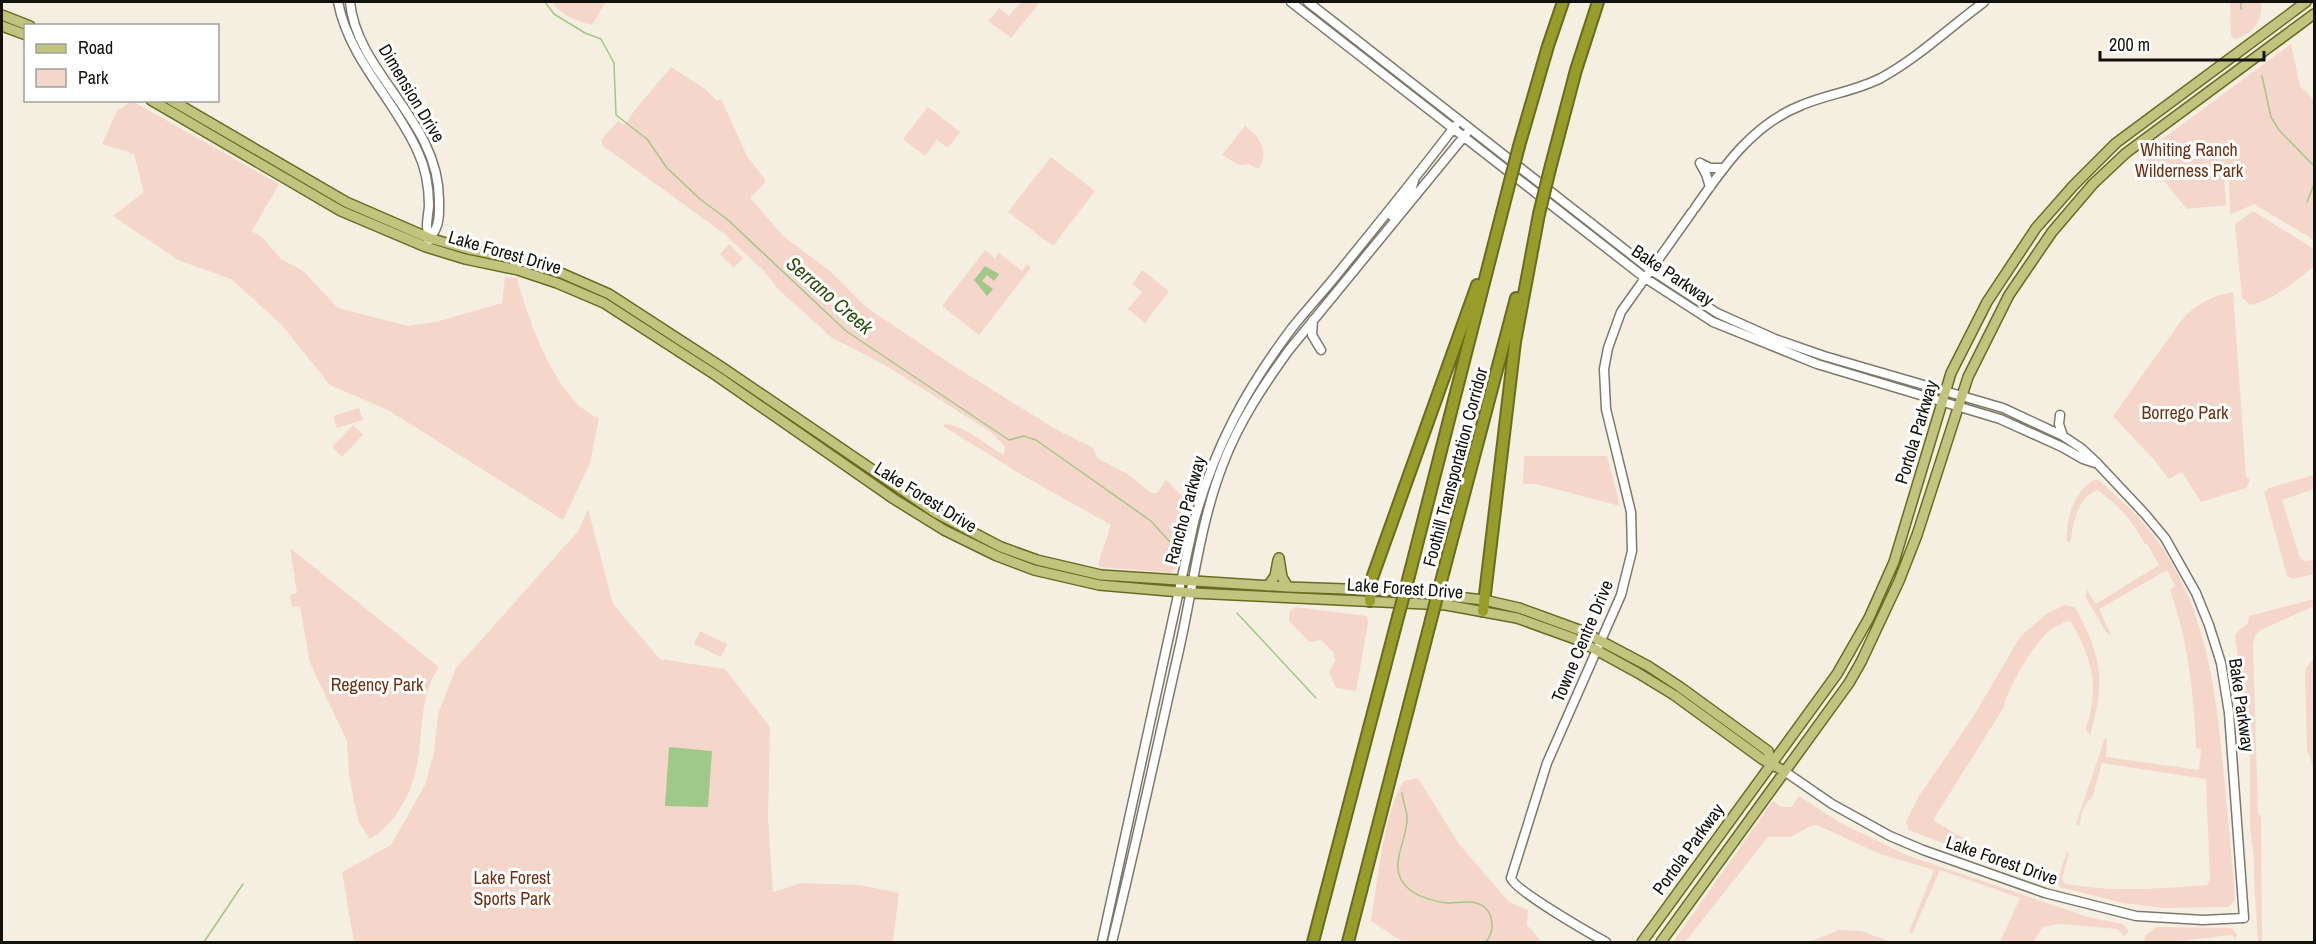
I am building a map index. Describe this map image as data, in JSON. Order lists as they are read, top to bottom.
{
  "streets": {
    "highway": ["Foothill Transportation Corridor"],
    "main road": [
      "Dimension Drive",
      "Lake Forest Drive",
      "Bake Parkway",
      "Portola Parkway",
      "Rancho Parkway",
      "Towne Centre Drive"
    ]
  },
  "crossings": [
    ["Dimension Drive", "Lake Forest Drive"],
    ["Lake Forest Drive", "Bake Parkway"],
    ["Lake Forest Drive", "Portola Parkway"],
    ["Lake Forest Drive", "Rancho Parkway"],
    ["Lake Forest Drive", "Towne Centre Drive"],
    ["Bake Parkway", "Portola Parkway"],
    ["Bake Parkway", "Rancho Parkway"],
    ["Bake Parkway", "Towne Centre Drive"]
  ],
  "water": ["Serrano Creek"],
  "parks": [
    "Whiting Ranch Wilderness Park",
    "Borrego Park",
    "Regency Park",
    "Lake Forest Sports Park"
  ],
  "legend": ["Road", "Park"],
  "scale_bar": "200 m"
}
